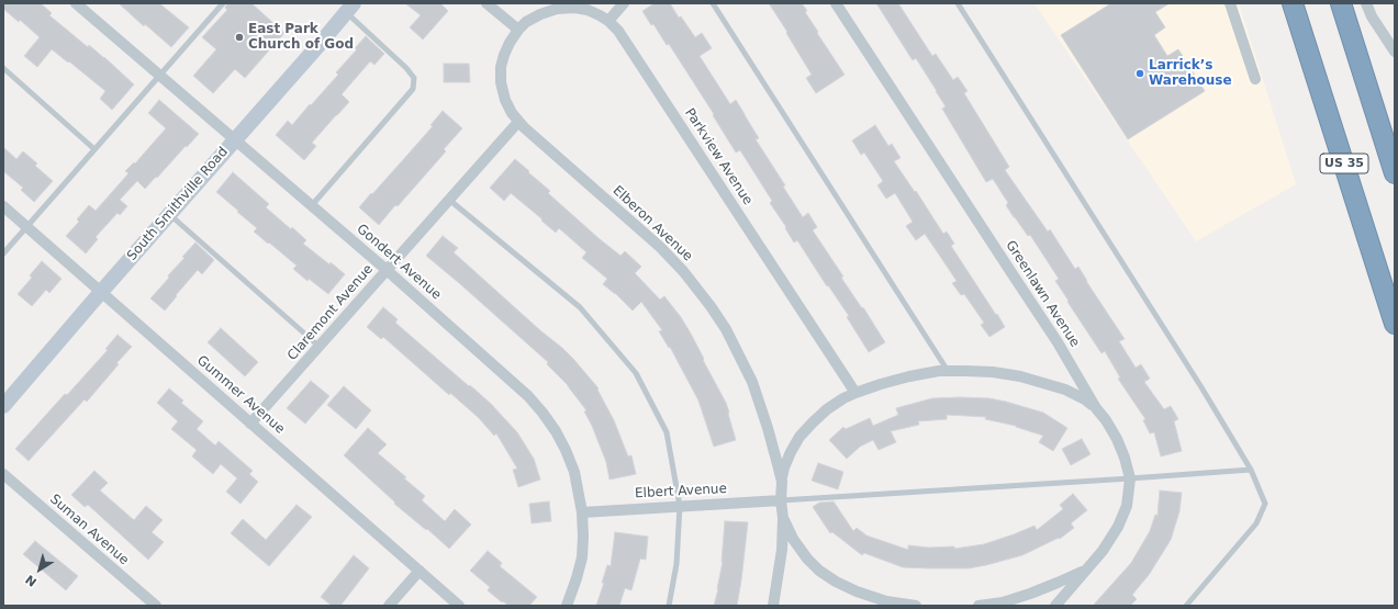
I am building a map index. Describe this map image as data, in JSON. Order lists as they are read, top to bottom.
{
  "streets": {
    "highway": ["US 35"],
    "main road": ["South Smithville Road"],
    "street": [
      "Parkview Avenue",
      "Elberon Avenue",
      "Gondert Avenue",
      "Greenlawn Avenue",
      "Claremont Avenue",
      "Gummer Avenue",
      "Elbert Avenue",
      "Suman Avenue"
    ]
  },
  "crossings": [
    ["Parkview Avenue", "Elberon Avenue"],
    ["South Smithville Road", "Gondert Avenue"],
    ["South Smithville Road", "Gummer Avenue"],
    ["Elberon Avenue", "Claremont Avenue"],
    ["Elberon Avenue", "Elbert Avenue"],
    ["Gondert Avenue", "Claremont Avenue"],
    ["Gondert Avenue", "Elbert Avenue"],
    ["Claremont Avenue", "Gummer Avenue"]
  ],
  "places": ["East Park Church of God", "Larrick’s Warehouse"],
  "north": "bottom left"
}
